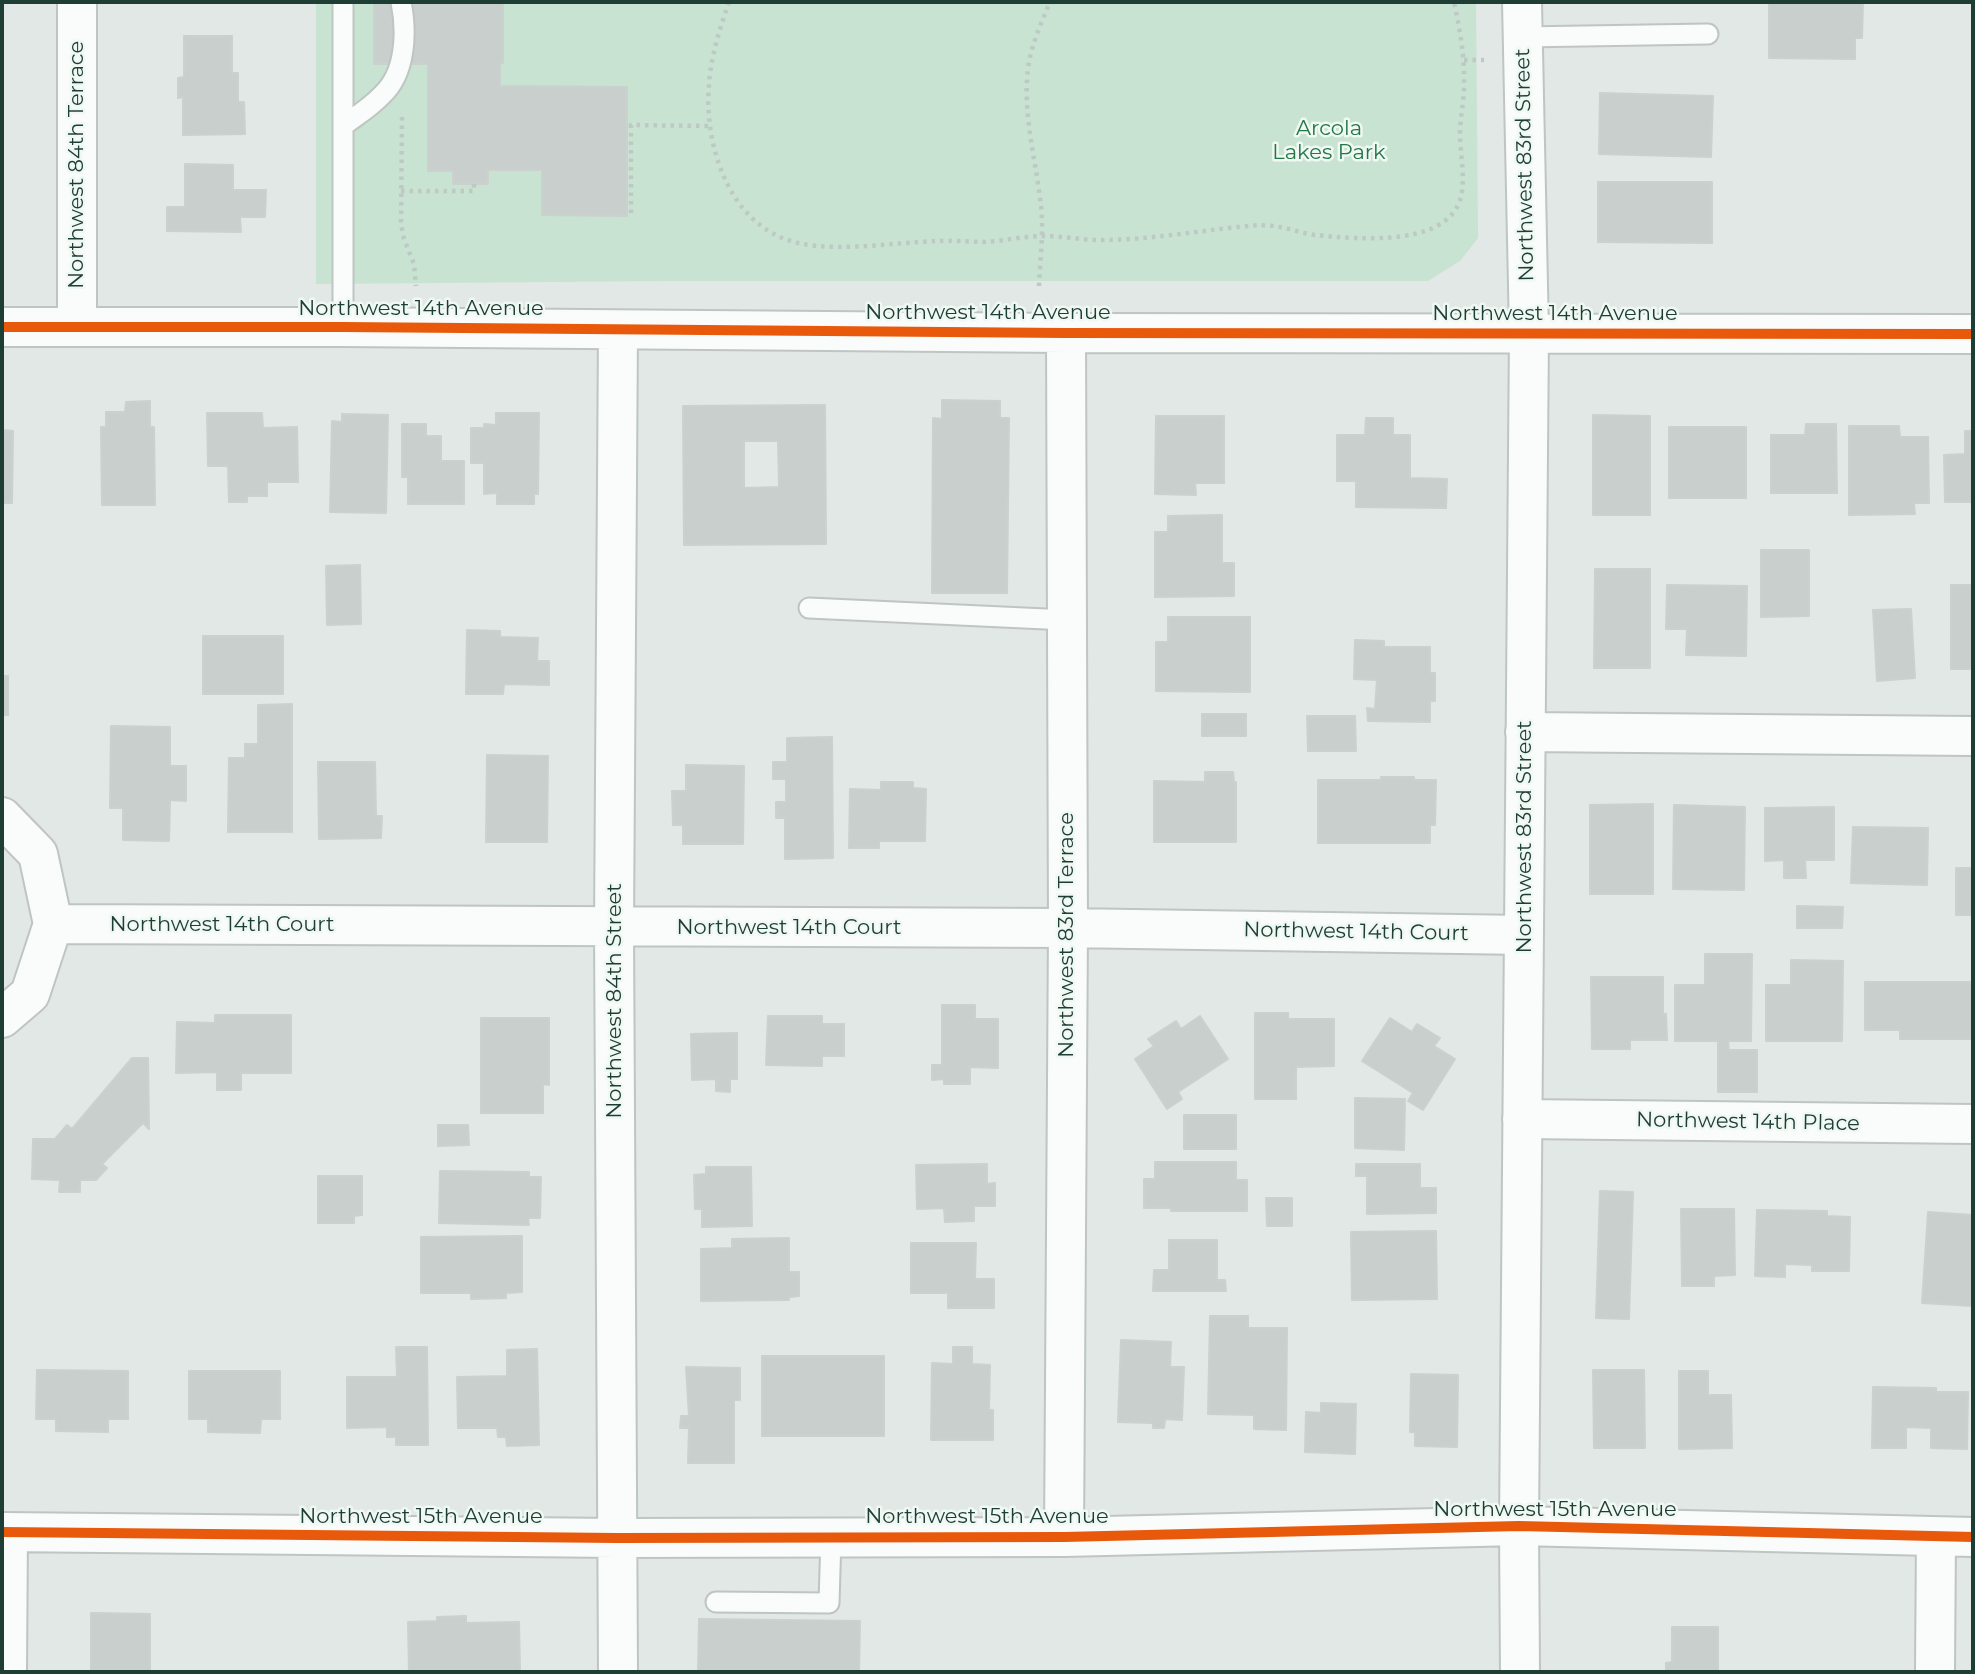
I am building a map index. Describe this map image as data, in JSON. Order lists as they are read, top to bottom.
{
  "streets": {
    "street": [
      "Northwest 84th Terrace",
      "Northwest 83rd Street",
      "Northwest 14th Avenue",
      "Northwest 14th Court",
      "Northwest 83rd Terrace",
      "Northwest 84th Street",
      "Northwest 14th Place",
      "Northwest 15th Avenue"
    ]
  },
  "crossings": [
    ["Northwest 84th Terrace", "Northwest 14th Avenue"],
    ["Northwest 83rd Street", "Northwest 14th Avenue"],
    ["Northwest 83rd Street", "Northwest 14th Court"],
    ["Northwest 83rd Street", "Northwest 14th Place"],
    ["Northwest 83rd Street", "Northwest 15th Avenue"],
    ["Northwest 14th Avenue", "Northwest 83rd Terrace"],
    ["Northwest 14th Avenue", "Northwest 84th Street"],
    ["Northwest 14th Court", "Northwest 83rd Terrace"],
    ["Northwest 14th Court", "Northwest 84th Street"],
    ["Northwest 83rd Terrace", "Northwest 15th Avenue"],
    ["Northwest 84th Street", "Northwest 15th Avenue"]
  ],
  "parks": ["Arcola Lakes Park"]
}
